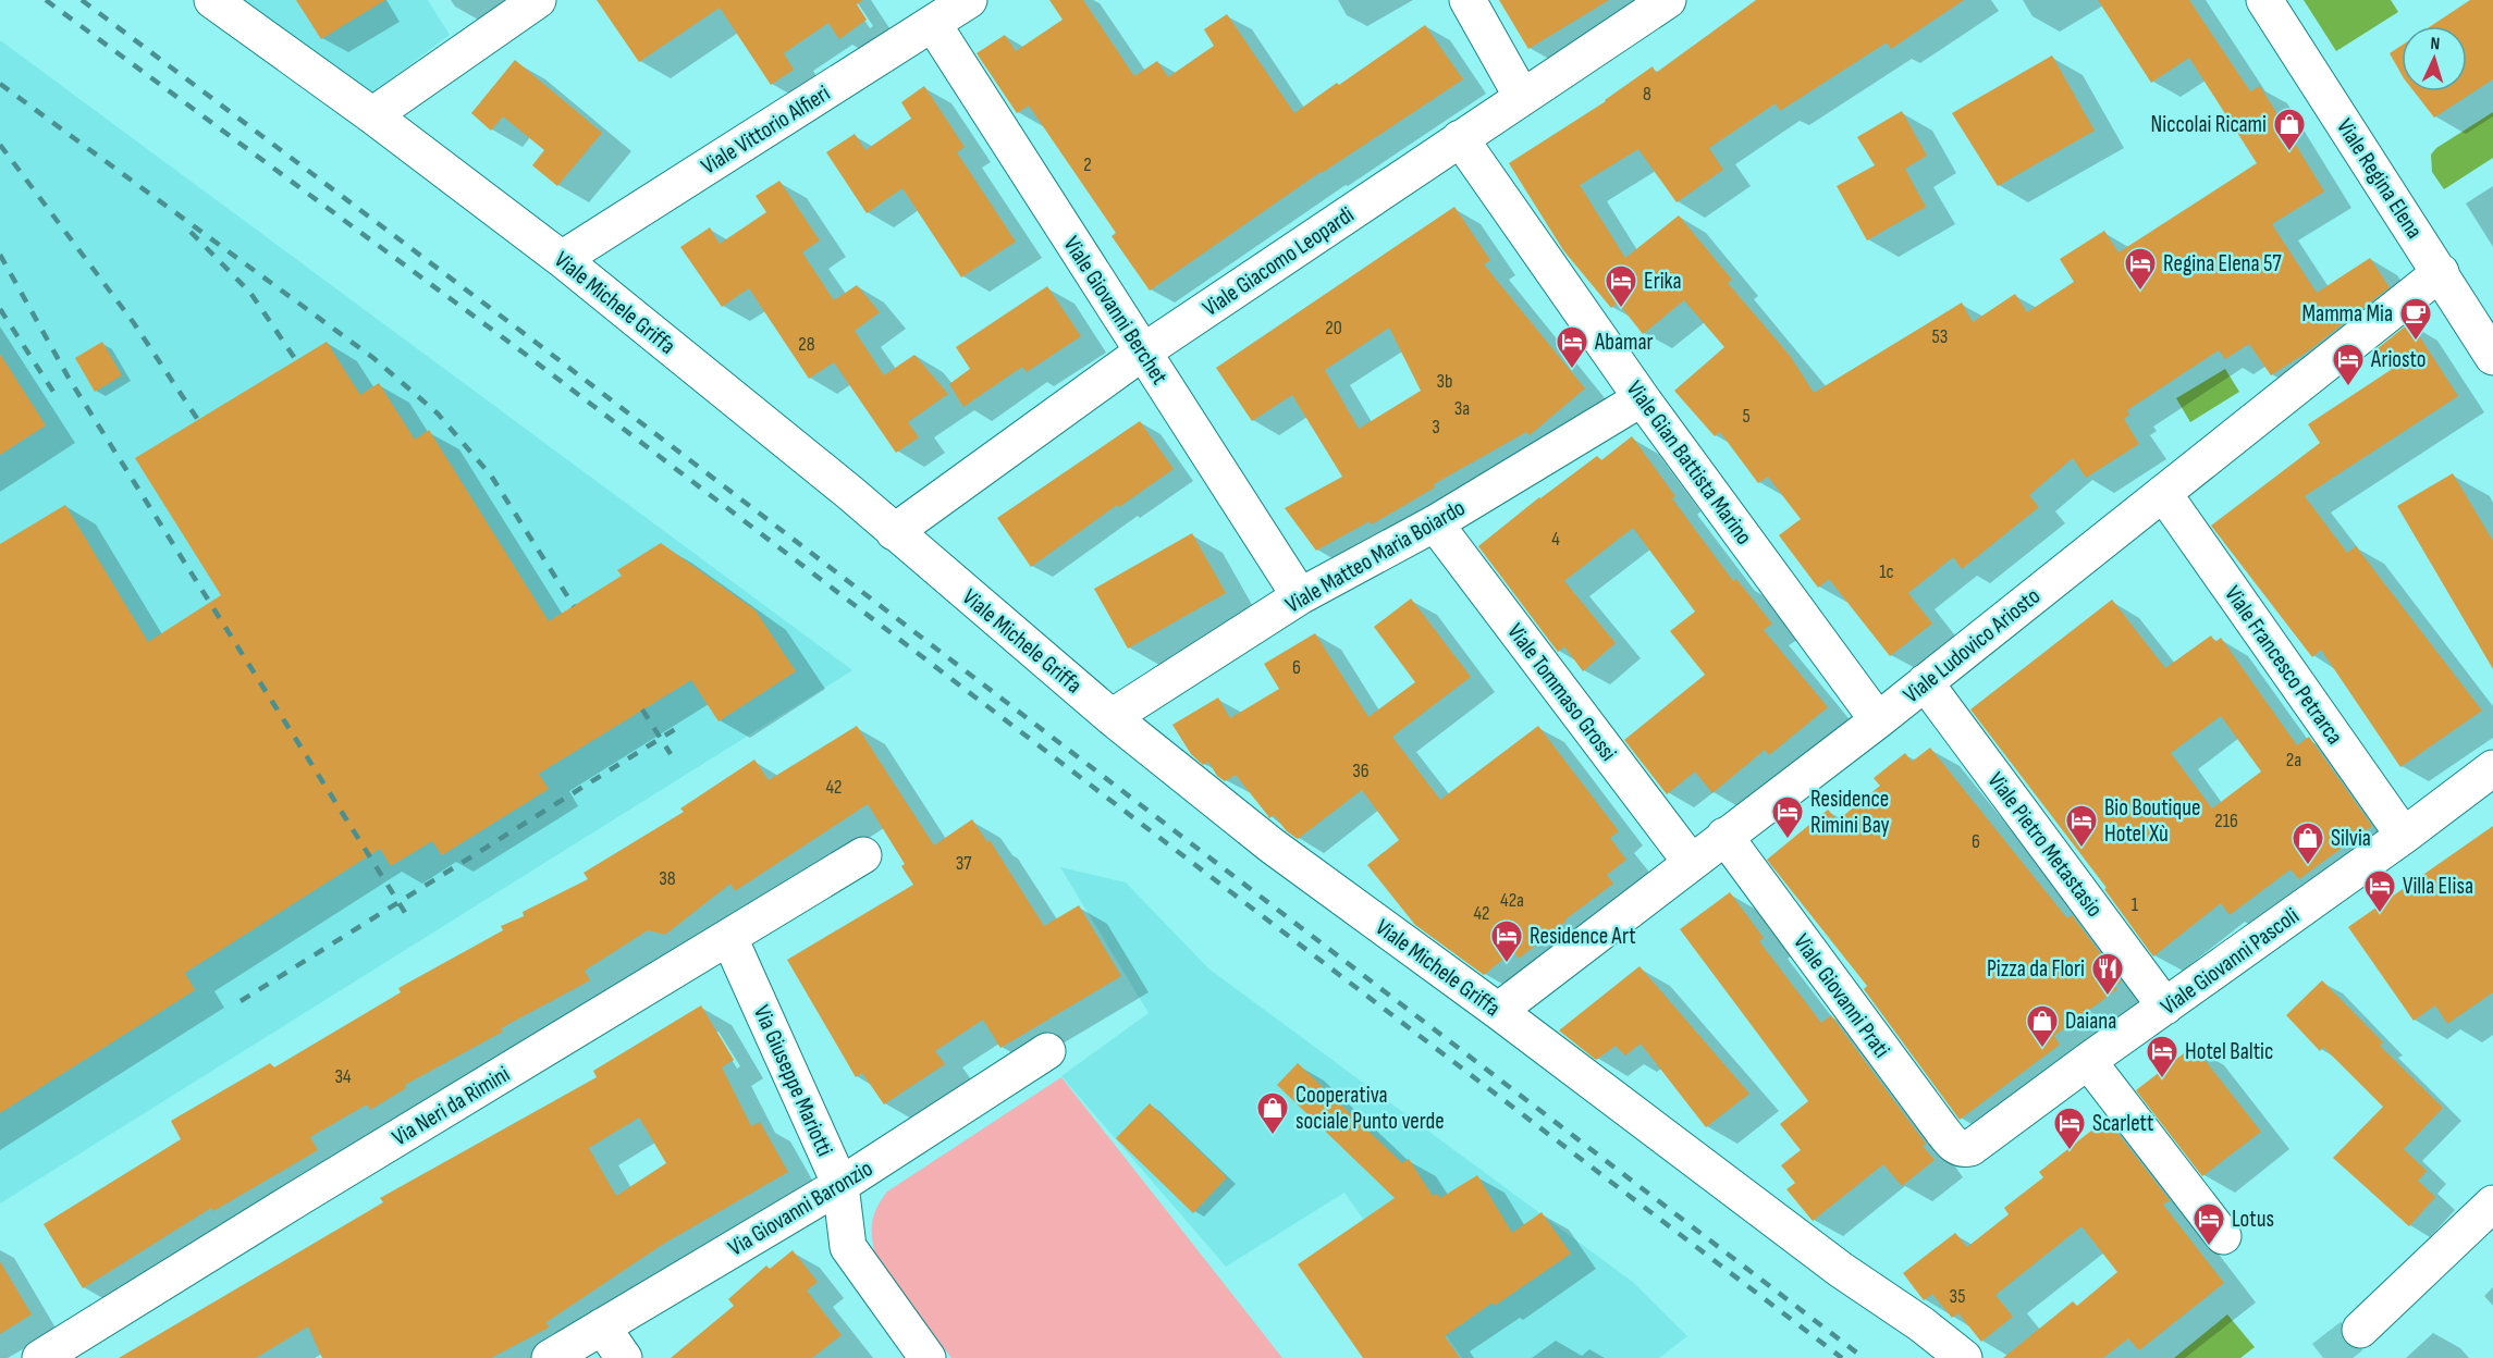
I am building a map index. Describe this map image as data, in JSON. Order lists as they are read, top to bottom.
{
  "streets": {
    "street": [
      "Viale Vittorio Alfieri",
      "Viale Regina Elena",
      "Viale Giacomo Leopardi",
      "Viale Michele Griffa",
      "Viale Giovanni Berchet",
      "Viale Gian Battista Marino",
      "Viale Matteo Maria Boiardo",
      "Viale Ludovico Ariosto",
      "Viale Francesco Petrarca",
      "Viale Tommaso Grossi",
      "Viale Pietro Metastasio",
      "Viale Giovanni Pascoli",
      "Viale Giovanni Prati",
      "Via Giuseppe Mariotti",
      "Via Neri da Rimini",
      "Via Giovanni Baronzio"
    ]
  },
  "crossings": [
    ["Viale Vittorio Alfieri", "Viale Michele Griffa"],
    ["Viale Vittorio Alfieri", "Viale Giovanni Berchet"],
    ["Viale Regina Elena", "Viale Ludovico Ariosto"],
    ["Viale Giacomo Leopardi", "Viale Michele Griffa"],
    ["Viale Giacomo Leopardi", "Viale Giovanni Berchet"],
    ["Viale Giacomo Leopardi", "Viale Gian Battista Marino"],
    ["Viale Michele Griffa", "Viale Matteo Maria Boiardo"],
    ["Viale Michele Griffa", "Viale Ludovico Ariosto"],
    ["Viale Giovanni Berchet", "Viale Matteo Maria Boiardo"],
    ["Viale Gian Battista Marino", "Viale Matteo Maria Boiardo"],
    ["Viale Gian Battista Marino", "Viale Ludovico Ariosto"],
    ["Viale Matteo Maria Boiardo", "Viale Tommaso Grossi"],
    ["Viale Ludovico Ariosto", "Viale Francesco Petrarca"],
    ["Viale Ludovico Ariosto", "Viale Tommaso Grossi"],
    ["Viale Ludovico Ariosto", "Viale Pietro Metastasio"],
    ["Viale Ludovico Ariosto", "Viale Giovanni Prati"],
    ["Viale Francesco Petrarca", "Viale Giovanni Pascoli"],
    ["Viale Pietro Metastasio", "Viale Giovanni Pascoli"],
    ["Viale Giovanni Pascoli", "Viale Giovanni Prati"],
    ["Via Giuseppe Mariotti", "Via Neri da Rimini"],
    ["Via Giuseppe Mariotti", "Via Giovanni Baronzio"]
  ],
  "places": {
    "shop": [
      "Niccolai Ricami",
      "Silvia",
      "Daiana",
      "Cooperativa sociale Punto verde"
    ],
    "hotel": [
      "Regina Elena 57",
      "Erika",
      "Abamar",
      "Ariosto",
      "Residence Rimini Bay",
      "Bio Boutique Hotel Xù",
      "Villa Elisa",
      "Residence Art",
      "Hotel Baltic",
      "Scarlett",
      "Lotus"
    ],
    "cafe": ["Mamma Mia"],
    "restaurant": ["Pizza da Flori"]
  },
  "house_numbers": [
    "8",
    "2",
    "20",
    "53",
    "28",
    "3b",
    "3a",
    "5",
    "3",
    "4",
    "1c",
    "6",
    "2a",
    "36",
    "42",
    "216",
    "6",
    "37",
    "38",
    "42a",
    "1",
    "42",
    "34",
    "35"
  ],
  "north": "top"
}
